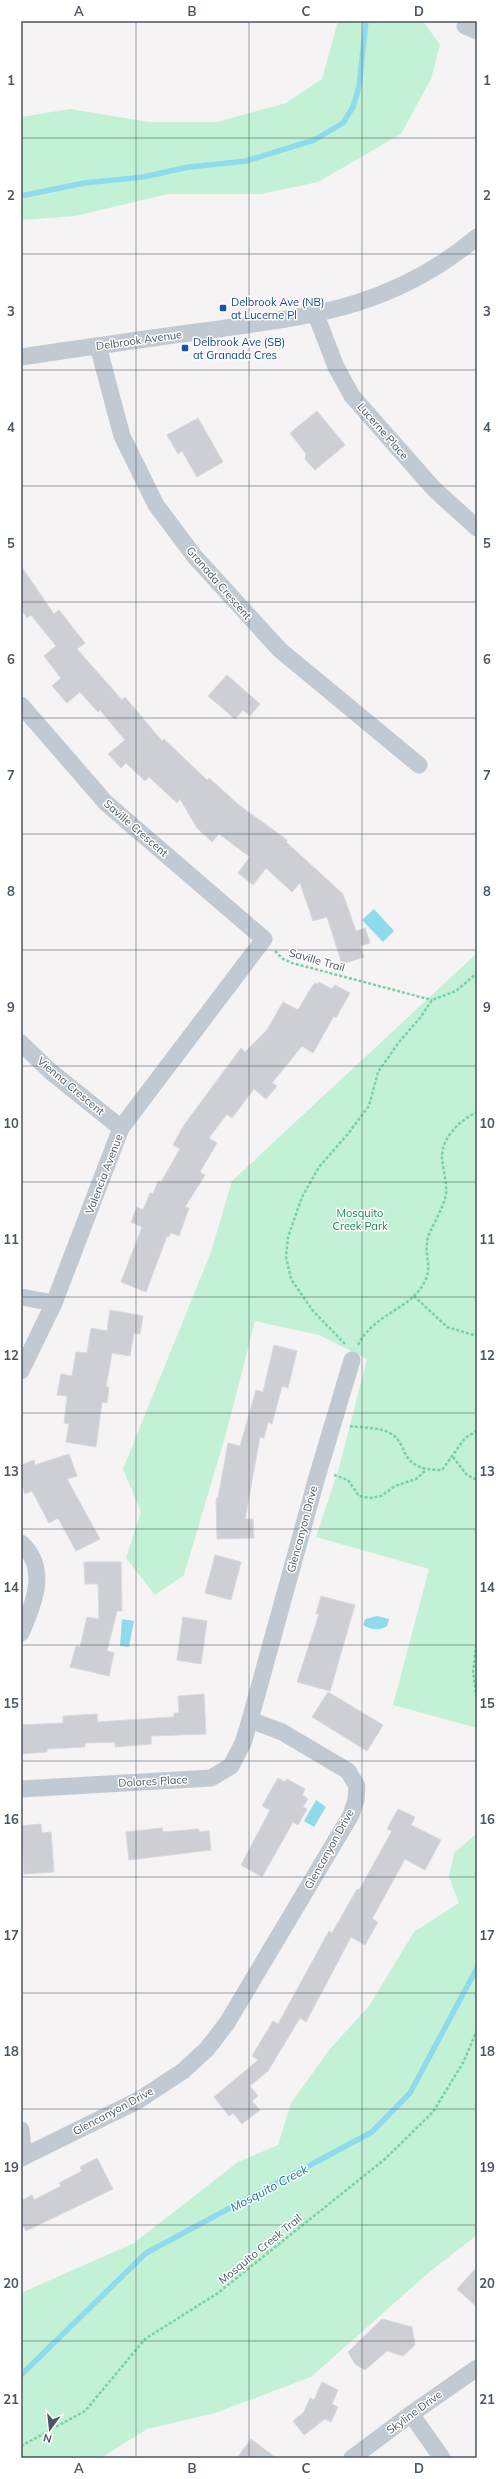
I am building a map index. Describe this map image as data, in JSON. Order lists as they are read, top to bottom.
{
  "streets": {
    "street": [
      "Delbrook Avenue",
      "Lucerne Place",
      "Granada Crescent",
      "Saville Crescent",
      "Vienna Crescent",
      "Valencia Avenue",
      "Glencanyon Drive",
      "Dolores Place",
      "Skyline Drive"
    ],
    "path": ["Saville Trail", "Mosquito Creek Trail"]
  },
  "crossings": [
    ["Delbrook Avenue", "Lucerne Place"],
    ["Delbrook Avenue", "Granada Crescent"],
    ["Saville Crescent", "Saville Trail"],
    ["Saville Crescent", "Valencia Avenue"],
    ["Saville Trail", "Valencia Avenue"],
    ["Vienna Crescent", "Valencia Avenue"],
    ["Glencanyon Drive", "Dolores Place"]
  ],
  "water": ["Mosquito Creek"],
  "parks": ["Mosquito Creek Park"],
  "places": {
    "transit": ["Delbrook Ave (NB) at Lucerne Pl", "Delbrook Ave (SB) at Granada Cres"]
  },
  "north": "bottom",
  "grid": {
    "columns": [
      "A",
      "B",
      "C",
      "D"
    ],
    "rows": [
      "1",
      "2",
      "3",
      "4",
      "5",
      "6",
      "7",
      "8",
      "9",
      "10",
      "11",
      "12",
      "13",
      "14",
      "15",
      "16",
      "17",
      "18",
      "19",
      "20",
      "21"
    ]
  }
}
